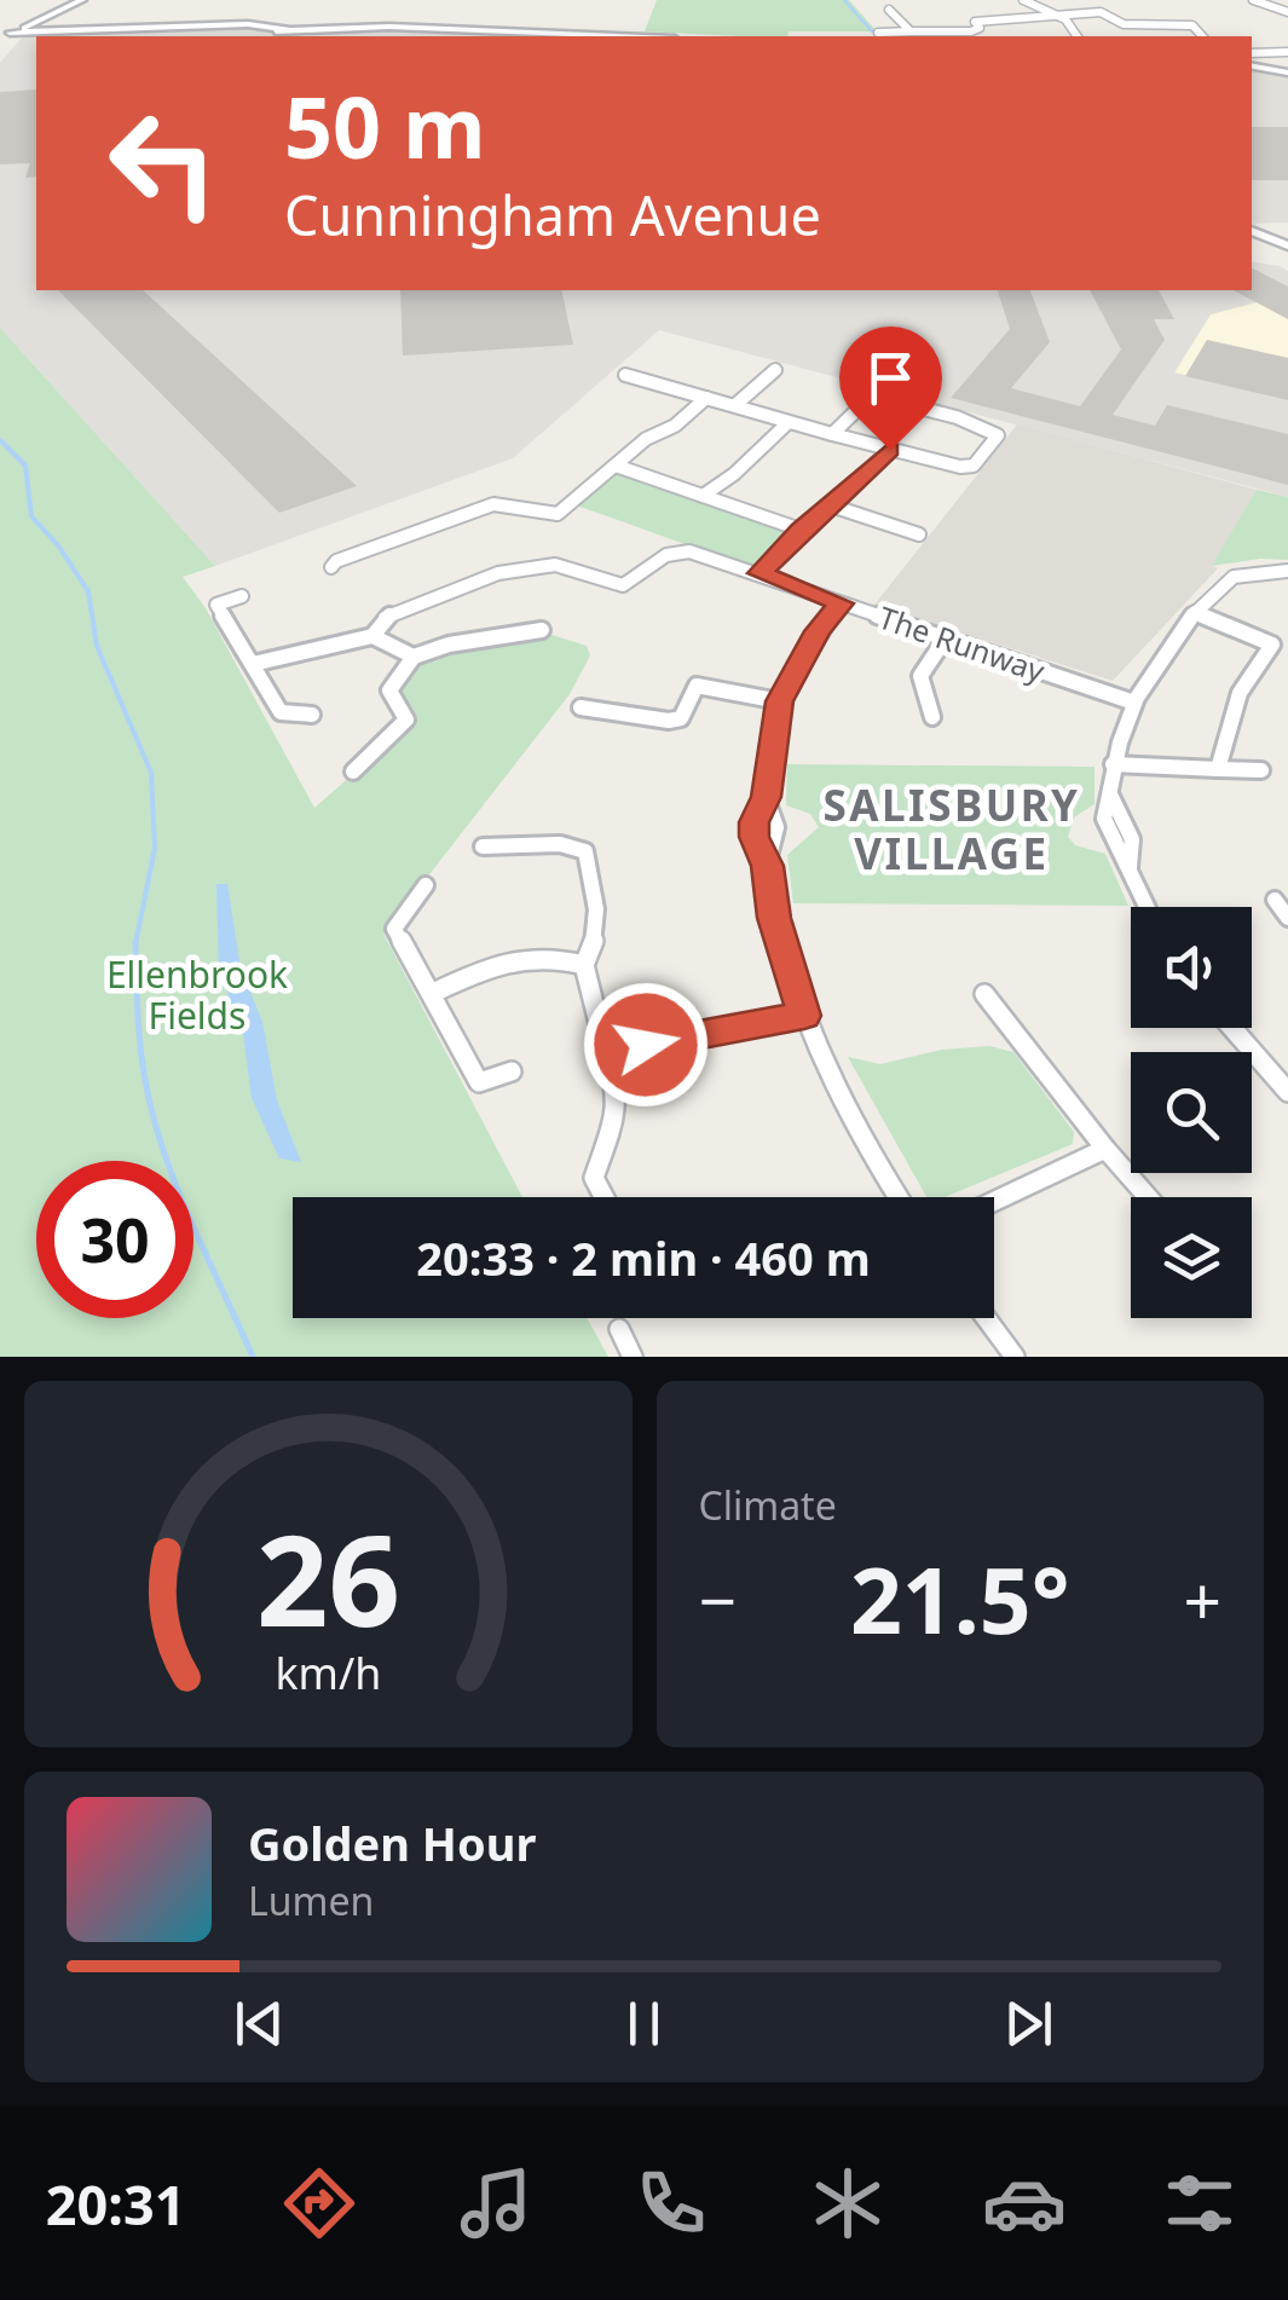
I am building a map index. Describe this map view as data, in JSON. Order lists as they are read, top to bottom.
{
  "streets": {
    "street": ["The Runway"]
  },
  "districts": ["SALISBURY VILLAGE"],
  "parks": ["Ellenbrook Fields"],
  "page": {
    "turn": ["50 m", "Cunningham Avenue"],
    "limit": "30",
    "trip": "20:33 · 2 min · 460 m",
    "tile": "Climate",
    "heat": ["−", "21.5°", "+"],
    "song": ["Golden Hour", "Lumen"],
    "tabs": "20:31",
    "gauge": ["26", "km/h"]
  }
}
